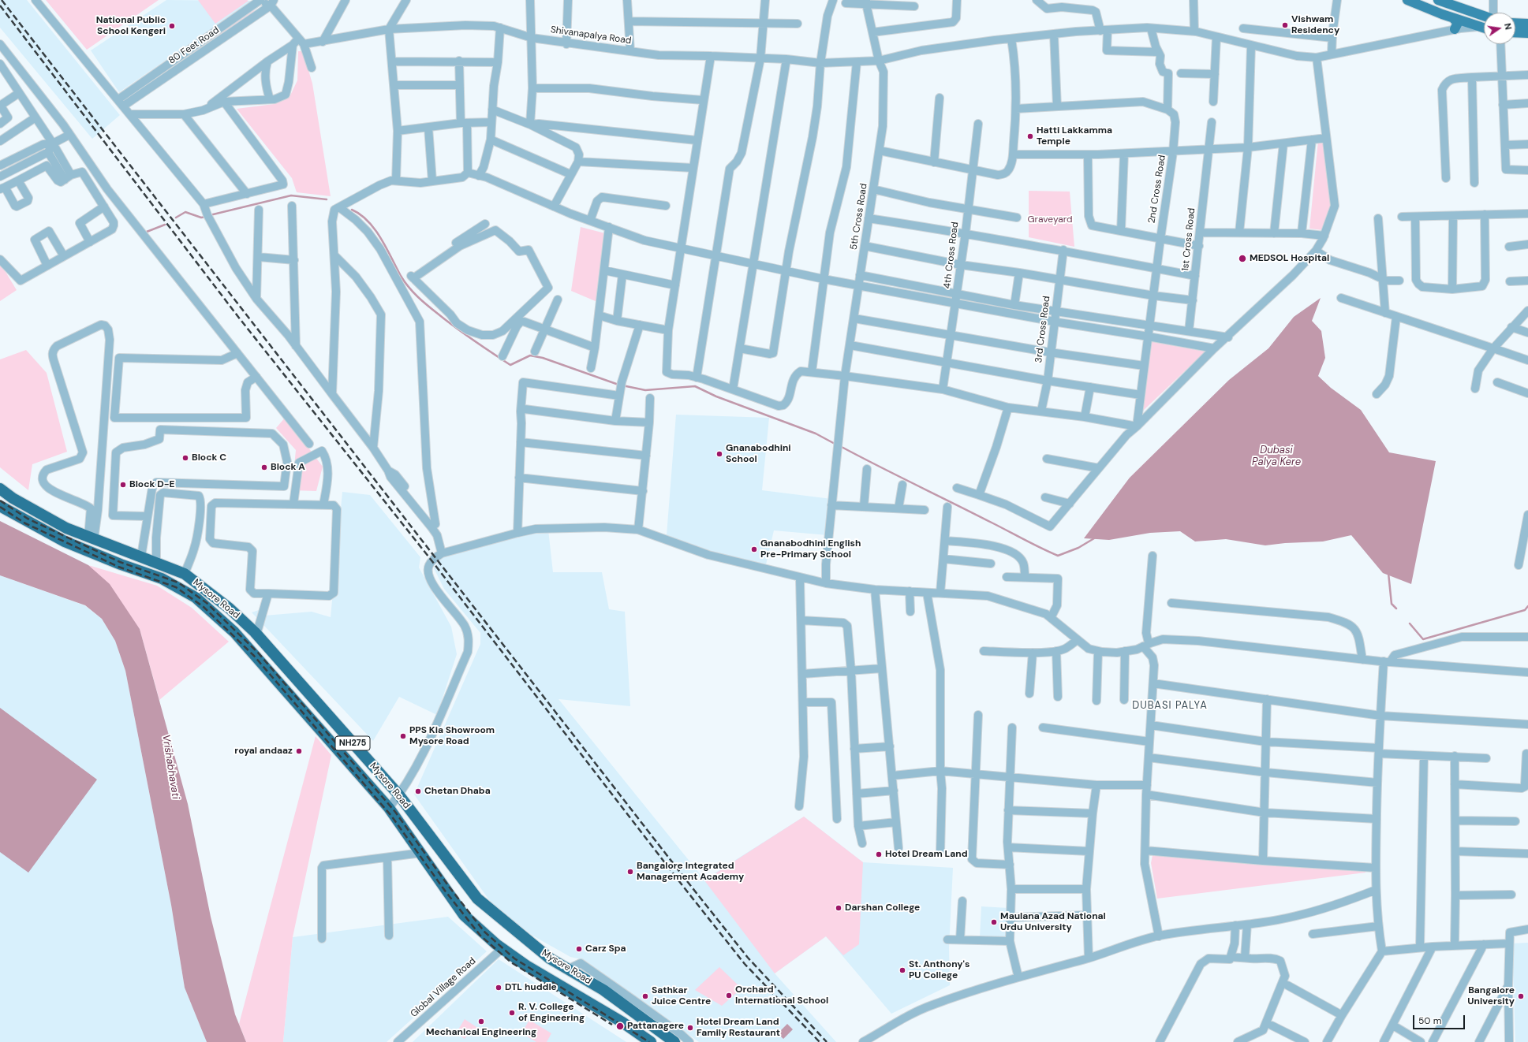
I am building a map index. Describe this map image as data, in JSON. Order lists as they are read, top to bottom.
{
  "streets": {
    "highway": ["Mysore Road", "NH275"],
    "street": [
      "Shivanapalya Road",
      "80 Feet Road",
      "2nd Cross Road",
      "5th Cross Road",
      "1st Cross Road",
      "4th Cross Road",
      "3rd Cross Road",
      "Global Village Road"
    ]
  },
  "crossings": [
    ["Shivanapalya Road", "5th Cross Road"],
    ["Mysore Road", "Global Village Road"]
  ],
  "districts": ["DUBASI PALYA"],
  "water": ["Dubasi Palya Kere", "Vrishabhavati"],
  "parks": ["Graveyard"],
  "places": [
    "Vishwam Residency",
    "National Public School Kengeri",
    "Hatti Lakkamma Temple",
    "MEDSOL Hospital",
    "Gnanabodhini School",
    "Block C",
    "Block A",
    "Block D-E",
    "Gnanabodhini English Pre-Primary School",
    "PPS Kia Showroom Mysore Road",
    "royal andaaz",
    "Chetan Dhaba",
    "Hotel Dream Land",
    "Bangalore Integrated Management Academy",
    "Darshan College",
    "Maulana Azad National Urdu University",
    "Carz Spa",
    "St. Anthony's PU College",
    "DTL huddle",
    "Orchard International School",
    "Sathkar Juice Centre",
    "Bangalore University",
    "R. V. College of Engineering",
    "Mechanical Engineering",
    "Pattanagere",
    "Hotel Dream Land Family Restaurant"
  ],
  "scale_bar": "50 m",
  "north": "right"
}
